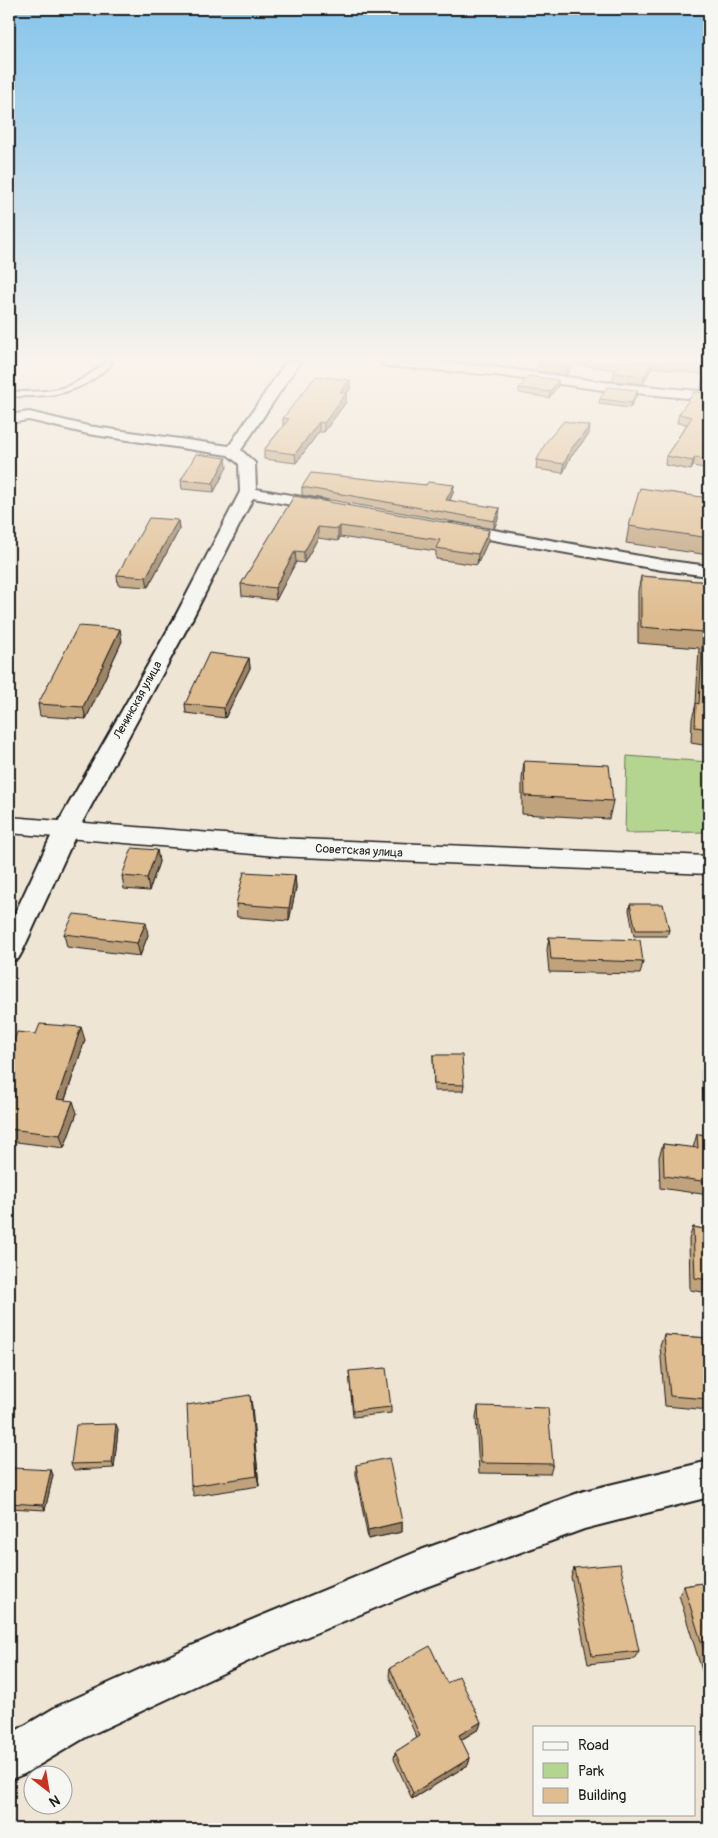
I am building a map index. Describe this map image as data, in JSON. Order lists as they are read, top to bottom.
{
  "streets": {
    "main road": ["Советская улица"],
    "street": ["Ленинская улица"]
  },
  "crossings": [
    ["Ленинская улица", "Советская улица"]
  ],
  "legend": ["Road", "Park", "Building"],
  "north": "bottom right"
}
